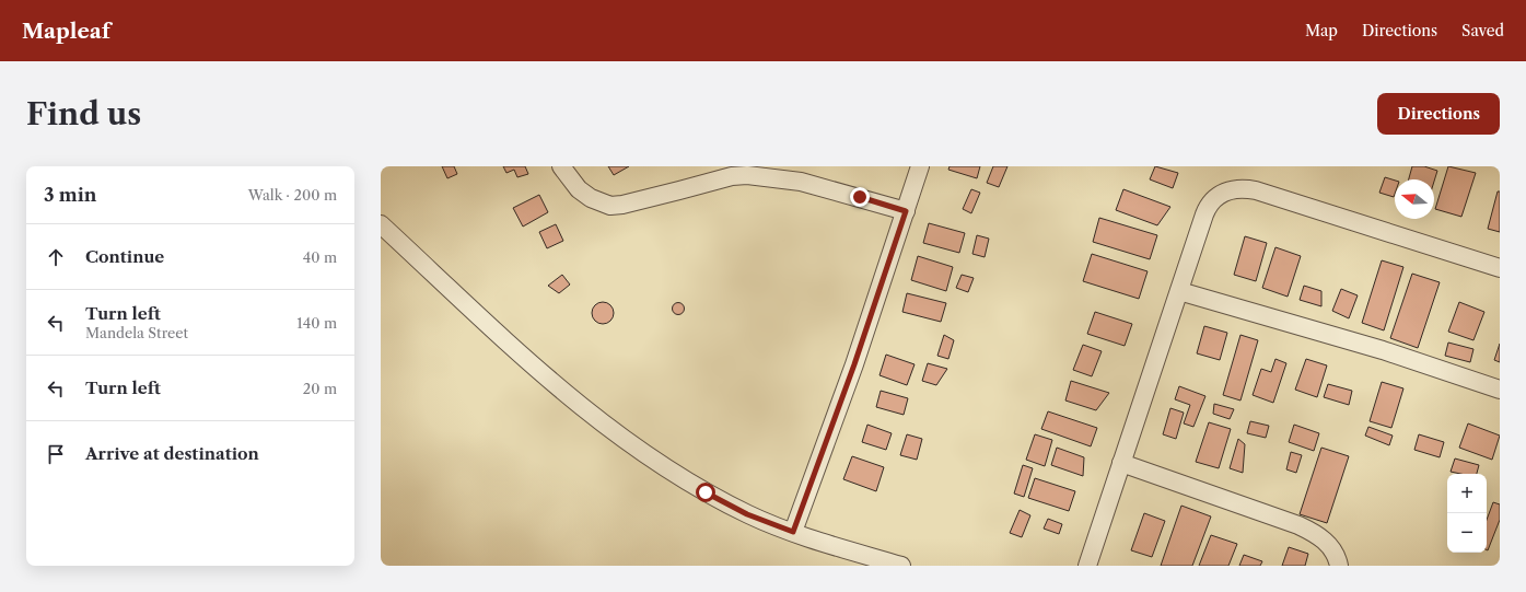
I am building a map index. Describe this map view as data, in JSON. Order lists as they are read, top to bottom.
{
  "north": "left",
  "page": {
    "header": "Mapleaf",
    "nav": ["Map", "Directions", "Saved"],
    "buttons": "Directions",
    "title": "Find us",
    "heading": ["3 min", "Walk · 200 m"],
    "list": [
      ["Continue", "40 m"],
      ["Turn left", "Mandela Street", "140 m"],
      ["Turn left", "20 m"],
      "Arrive at destination"
    ],
    "map_buttons": ["+", "−"]
  }
}
